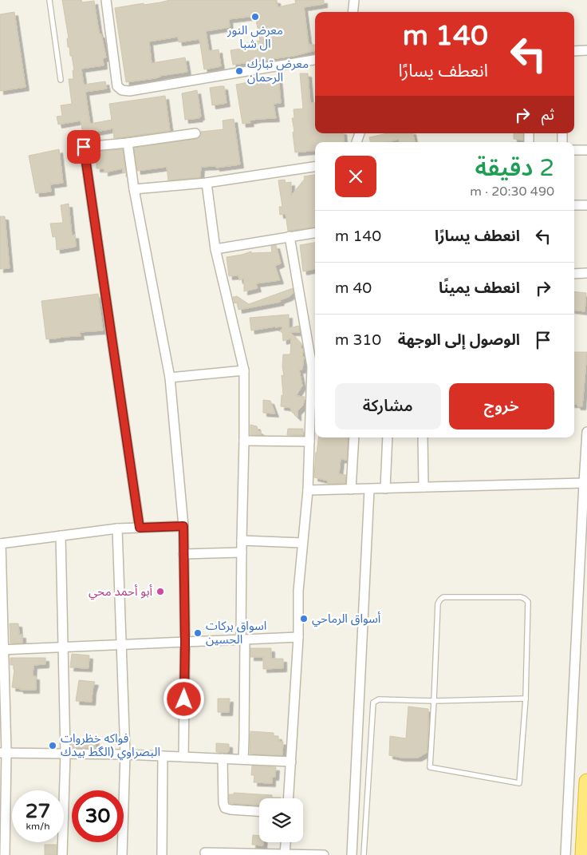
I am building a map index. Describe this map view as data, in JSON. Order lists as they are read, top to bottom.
{
  "places": [
    "معرض النور ال شبا",
    "معرض تبارك الرحمان",
    "أبو أحمد محي",
    "أسواق الرماحي",
    "اسواق بركات الحسين",
    "فواكه خظروات البصراوي (الگط بيدك"
  ],
  "page": {
    "turn": ["140 m", "انعطف يسارًا"],
    "then": "ثم",
    "heading": ["2 دقيقة", "490 m · 20:30"],
    "list": [
      {
        "name": "انعطف يسارًا",
        "value": "140 m"
      },
      {
        "name": "انعطف يمينًا",
        "value": "40 m"
      },
      {
        "name": "الوصول إلى الوجهة",
        "value": "310 m"
      }
    ],
    "buttons": ["خروج", "مشاركة"],
    "speed": "27 km/h",
    "limit": "30"
  }
}
